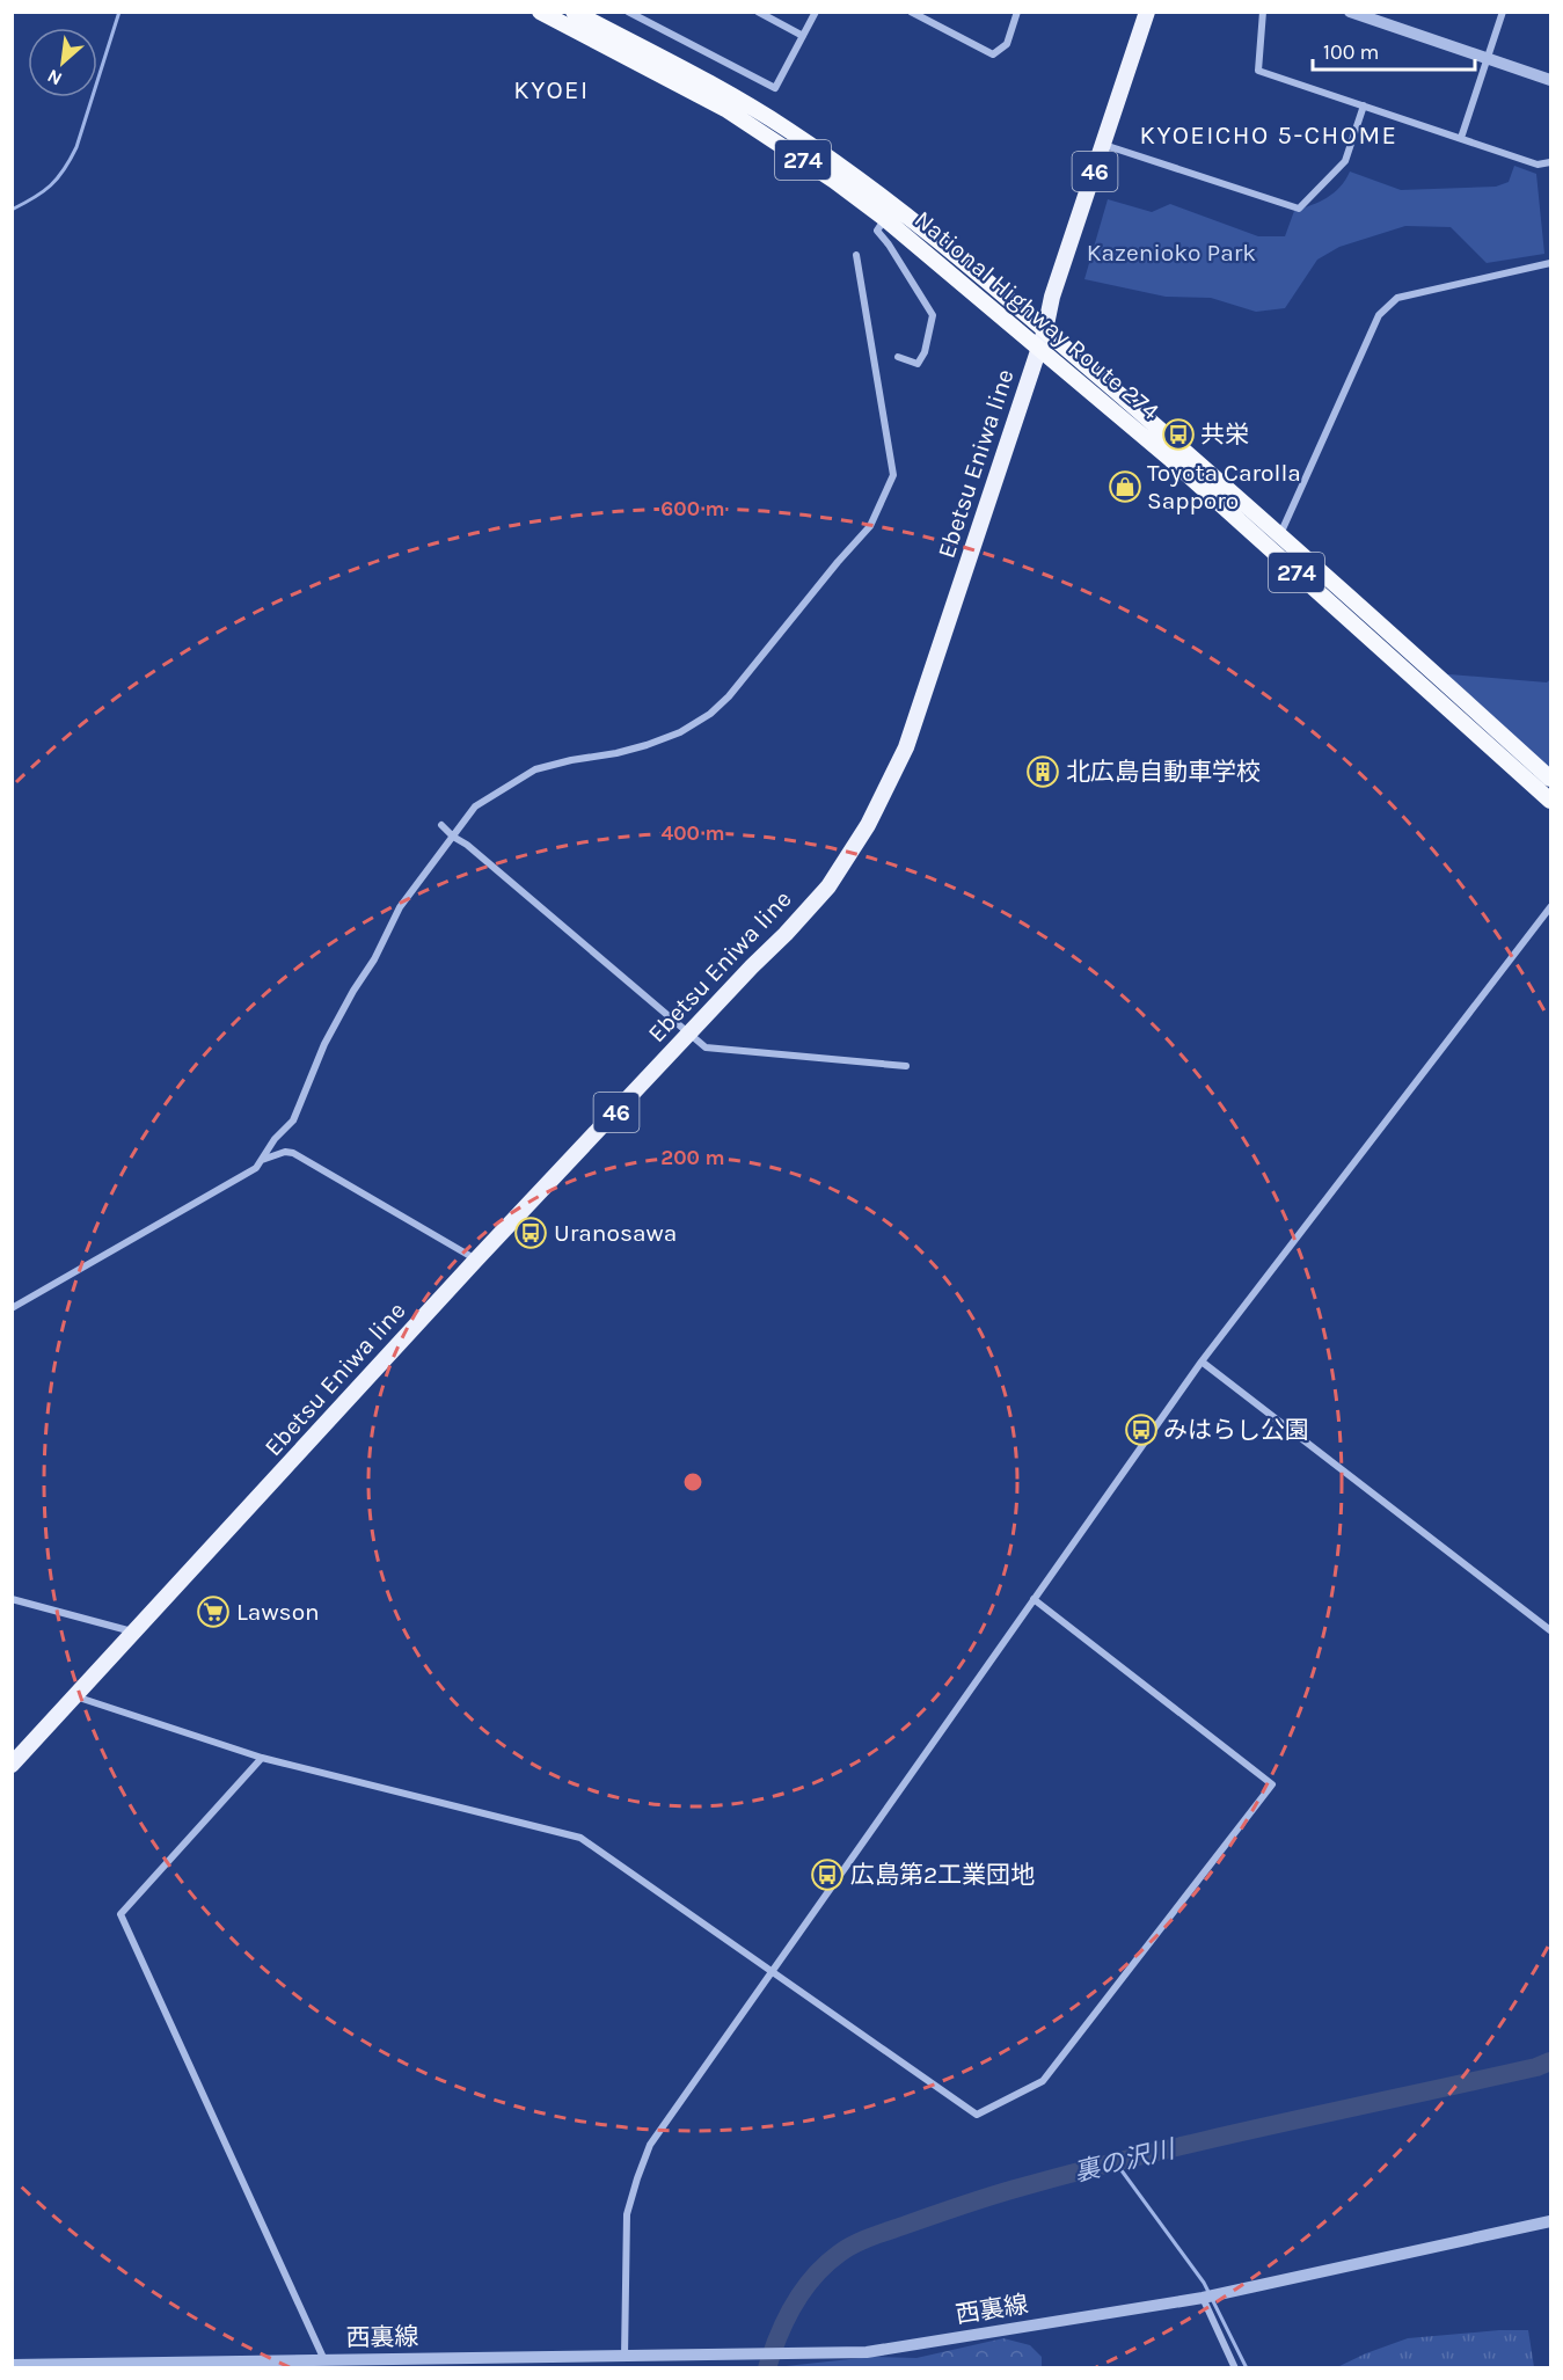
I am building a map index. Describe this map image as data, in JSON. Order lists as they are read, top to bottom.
{
  "streets": {
    "highway": ["274", "National Highway Route 274"],
    "main road": ["46", "Ebetsu Eniwa line"],
    "street": ["西裏線"]
  },
  "crossings": [
    ["National Highway Route 274", "Ebetsu Eniwa line"]
  ],
  "districts": ["KYOEI", "KYOEICHO 5-CHOME"],
  "water": ["裏の沢川"],
  "parks": ["Kazenioko Park"],
  "places": {
    "bus stop": [
      "共栄",
      "Uranosawa",
      "みはらし公園",
      "広島第2工業団地"
    ],
    "shop": ["Toyota Carolla Sapporo"],
    "building": ["北広島自動車学校"],
    "supermarket": ["Lawson"]
  },
  "scale_bar": "100 m",
  "north": "bottom left",
  "rings": ["600 m", "400 m", "200 m"]
}
